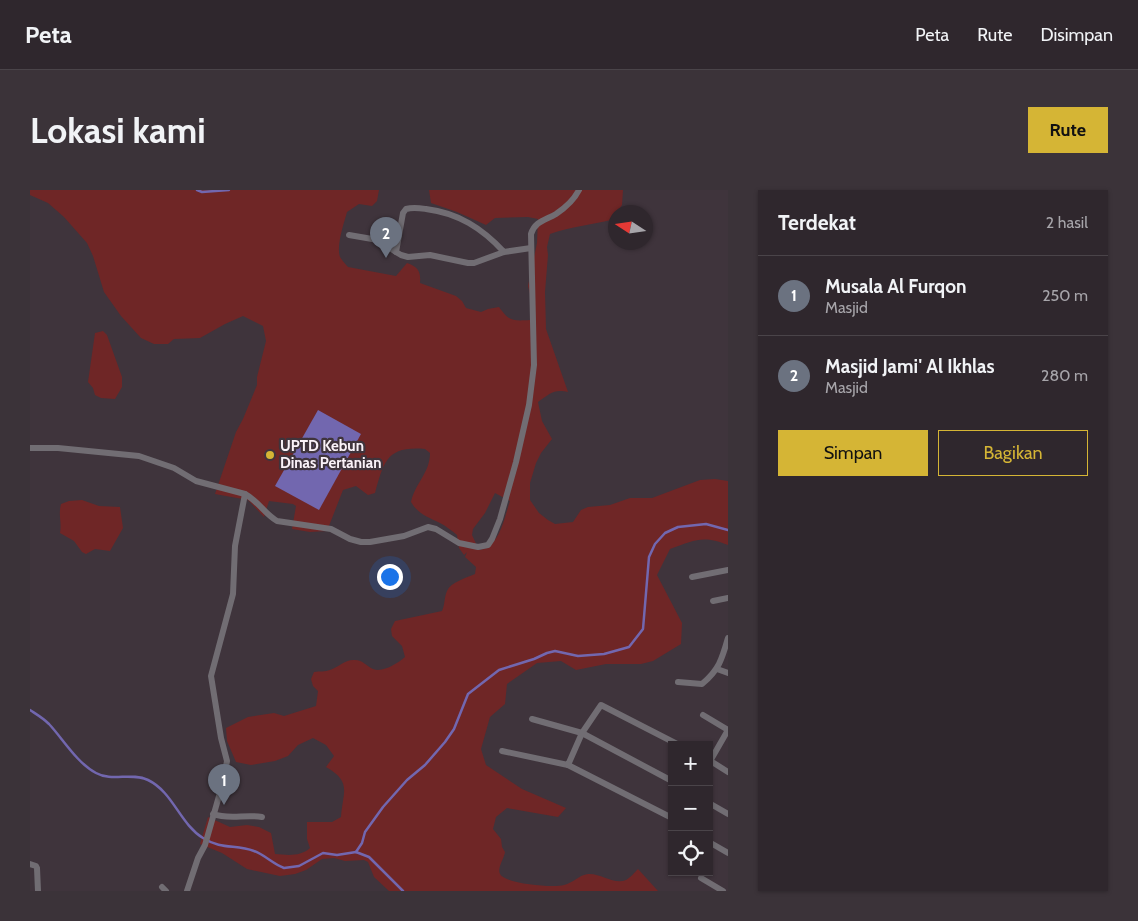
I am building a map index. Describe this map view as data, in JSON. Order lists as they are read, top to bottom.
{
  "places": ["UPTD Kebun Dinas Pertanian"],
  "north": "left",
  "page": {
    "header": "Peta",
    "nav": ["Peta", "Rute", "Disimpan"],
    "buttons": [
      "Rute",
      ["Simpan", "Bagikan"]
    ],
    "title": "Lokasi kami",
    "heading": ["Terdekat", "2 hasil"],
    "pins": ["2", "1"],
    "list": [
      {
        "mark": "1",
        "name": "Musala Al Furqon",
        "note": "Masjid",
        "value": "250 m"
      },
      {
        "mark": "2",
        "name": "Masjid Jami' Al Ikhlas",
        "note": "Masjid",
        "value": "280 m"
      }
    ],
    "map_buttons": ["+", "−"]
  }
}
